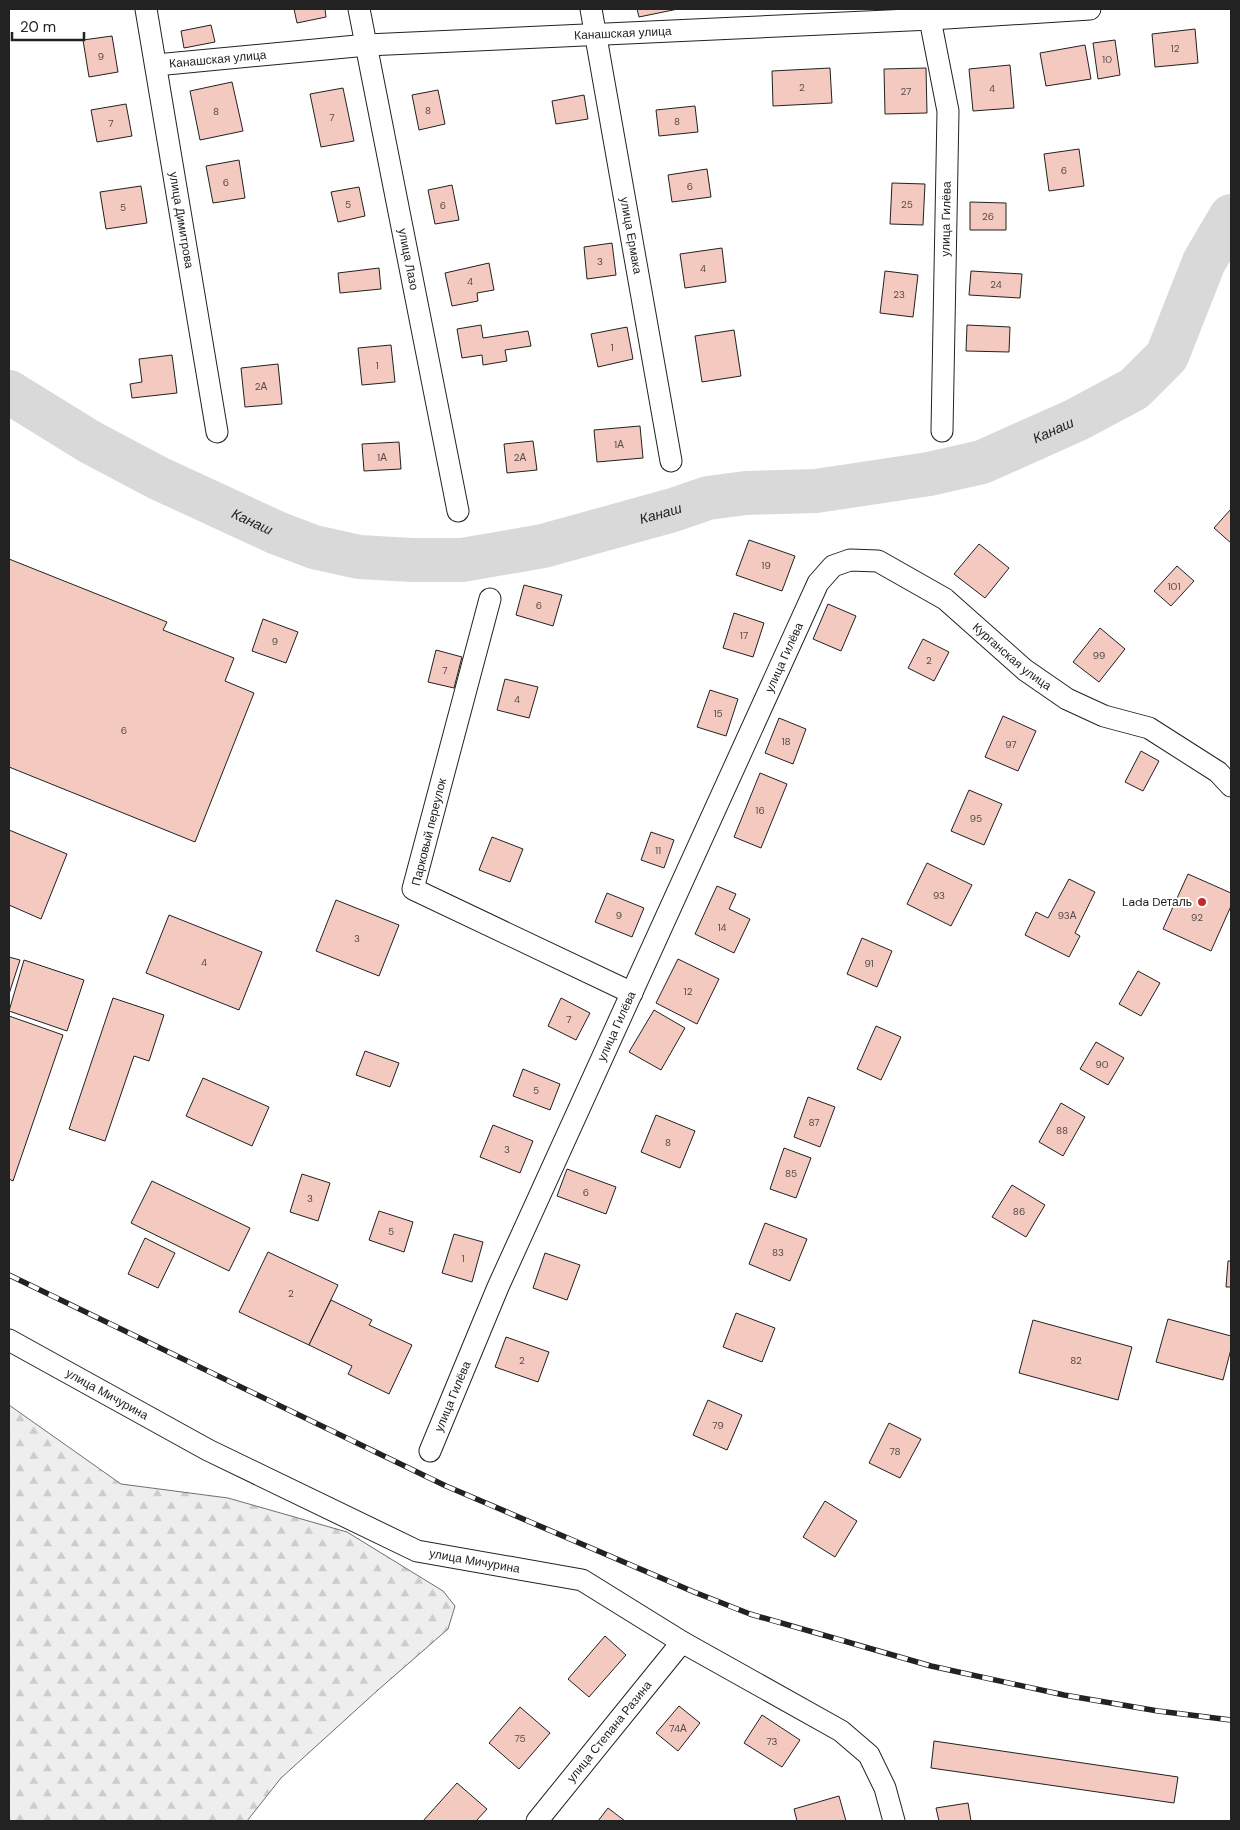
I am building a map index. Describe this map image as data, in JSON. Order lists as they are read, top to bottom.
{
  "streets": {
    "street": [
      "Канашская улица",
      "улица Гилёва",
      "улица Димитрова",
      "улица Ермака",
      "улица Лазо",
      "Курганская улица",
      "Парковый переулок",
      "улица Мичурина",
      "улица Степана Разина"
    ]
  },
  "crossings": [
    ["Канашская улица", "улица Гилёва"],
    ["Канашская улица", "улица Димитрова"],
    ["Канашская улица", "улица Ермака"],
    ["Канашская улица", "улица Лазо"],
    ["улица Гилёва", "Курганская улица"],
    ["улица Гилёва", "Парковый переулок"],
    ["улица Мичурина", "улица Степана Разина"]
  ],
  "water": ["Канаш"],
  "places": ["Lada Dеталь"],
  "house_numbers": [
    "12",
    "9",
    "10",
    "2",
    "4",
    "27",
    "8",
    "8",
    "7",
    "8",
    "7",
    "6",
    "6",
    "6",
    "5",
    "25",
    "6",
    "5",
    "26",
    "3",
    "4",
    "4",
    "24",
    "23",
    "1",
    "1",
    "2А",
    "1А",
    "1А",
    "2А",
    "19",
    "101",
    "6",
    "17",
    "9",
    "99",
    "2",
    "7",
    "4",
    "15",
    "6",
    "18",
    "97",
    "16",
    "95",
    "11",
    "93",
    "9",
    "93А",
    "92",
    "14",
    "3",
    "4",
    "91",
    "12",
    "7",
    "90",
    "5",
    "87",
    "88",
    "8",
    "3",
    "85",
    "6",
    "3",
    "86",
    "5",
    "83",
    "1",
    "2",
    "2",
    "82",
    "79",
    "78",
    "74А",
    "75",
    "73"
  ],
  "scale_bar": "20 m"
}
